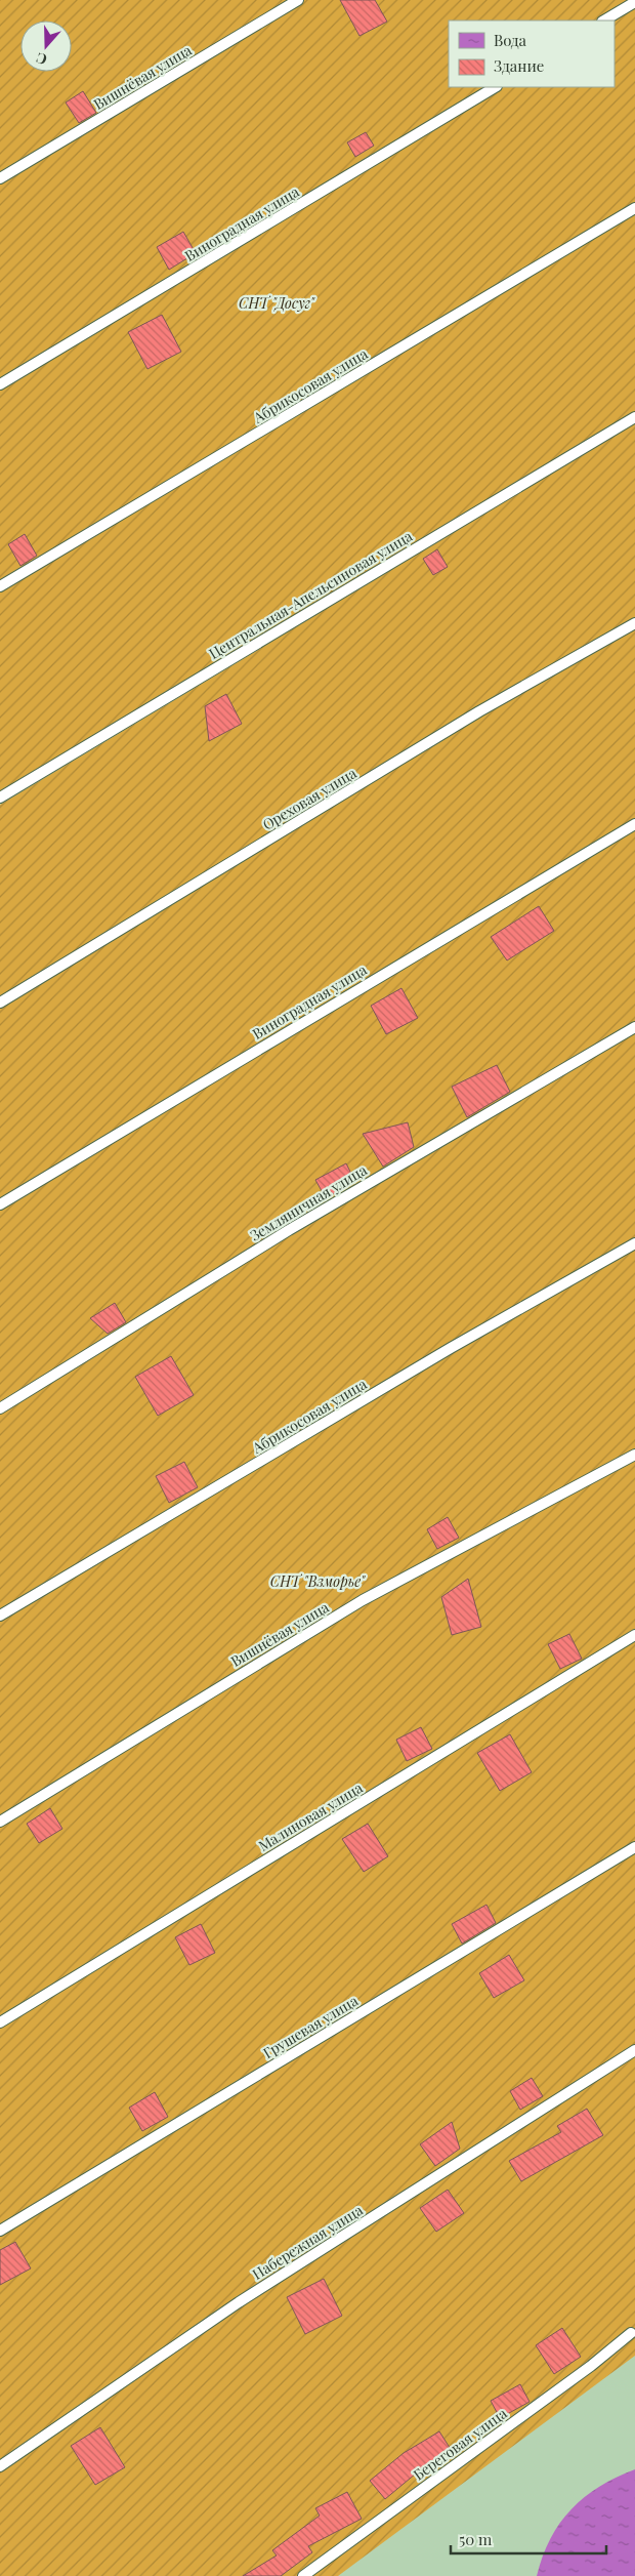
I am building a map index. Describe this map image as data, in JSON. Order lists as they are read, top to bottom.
{
  "streets": {
    "lane": [
      "Вишнёвая улица",
      "Виноградная улица",
      "Абрикосовая улица",
      "Центральная-Апельсиновая улица",
      "Ореховая улица",
      "Земляничная улица",
      "Малиновая улица",
      "Грушевая улица",
      "Набережная улица",
      "Береговая улица"
    ]
  },
  "parks": ["СНТ \"Досуг\"", "СНТ \"Взморье\""],
  "legend": ["Вода", "Здание"],
  "scale_bar": "50 m",
  "north": "bottom"
}
